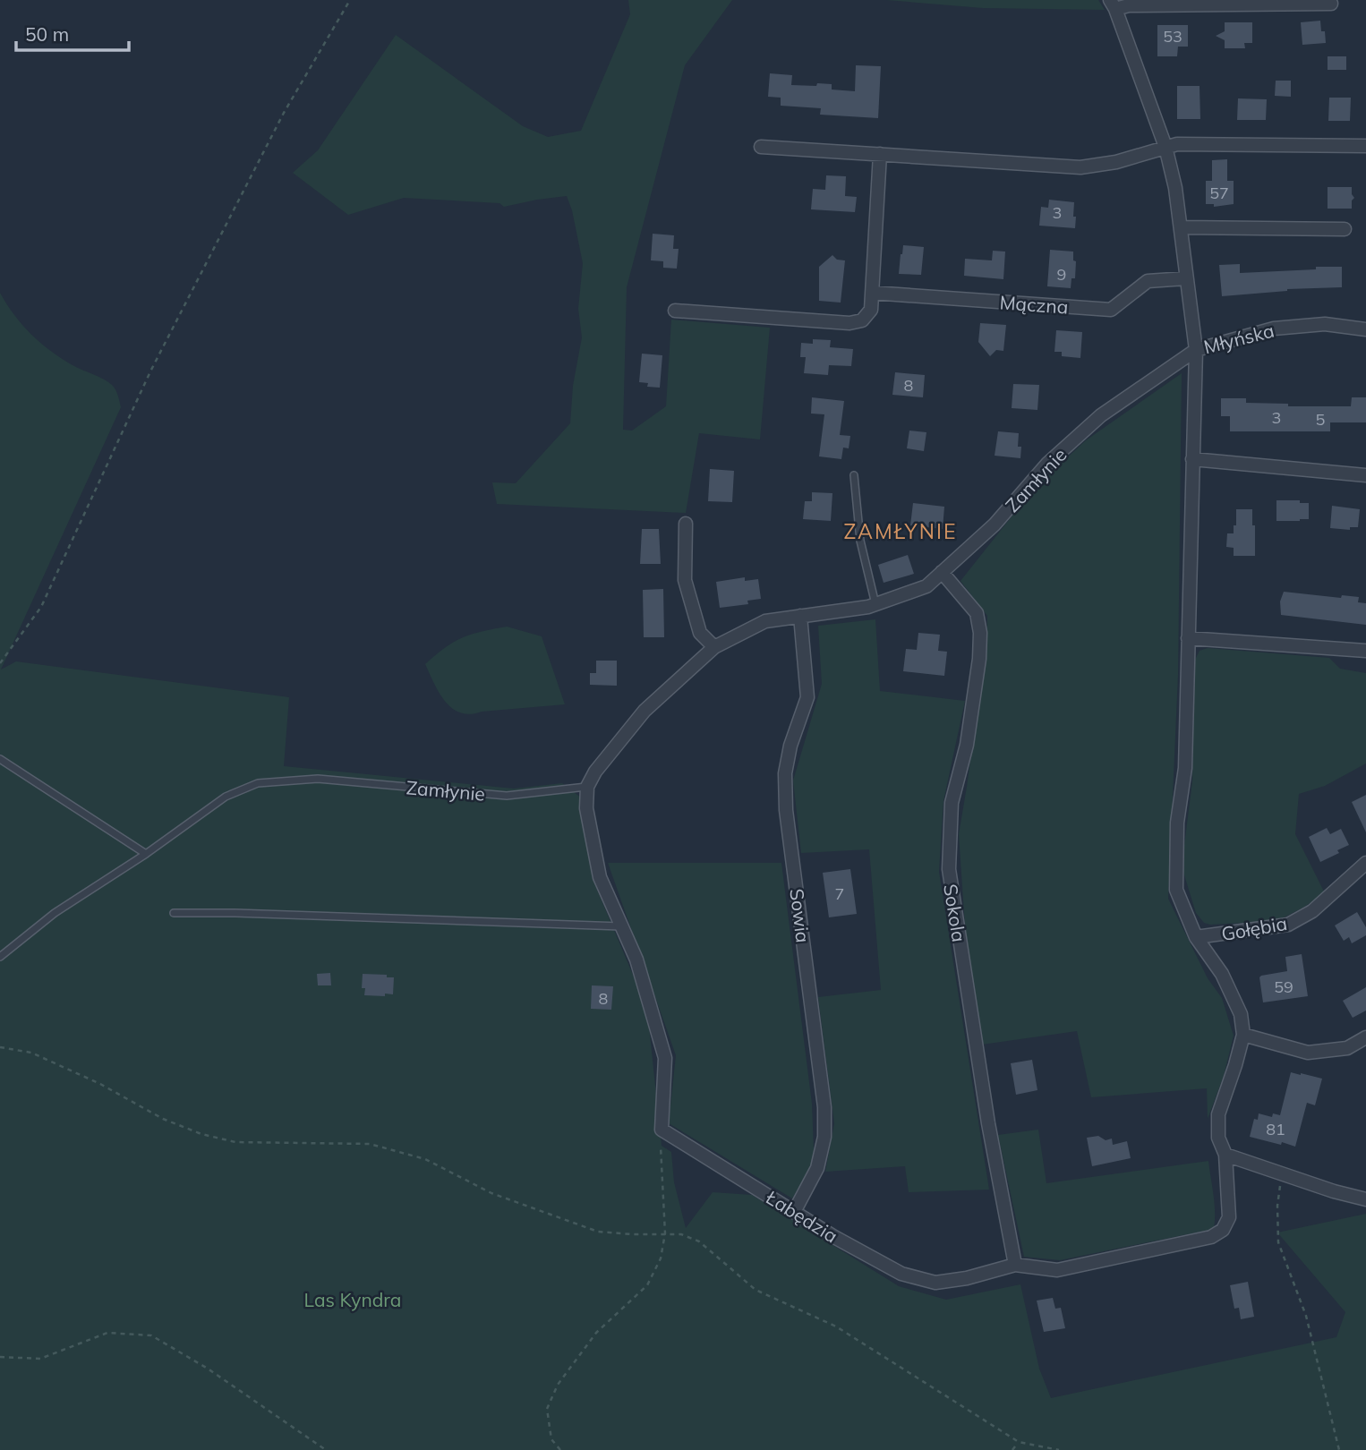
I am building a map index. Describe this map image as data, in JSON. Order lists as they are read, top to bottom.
{
  "streets": {
    "street": [
      "Mączna",
      "Młyńska",
      "Zamłynie",
      "Sokola",
      "Sowia",
      "Gołębia",
      "Łabędzia"
    ]
  },
  "crossings": [
    ["Mączna", "Młyńska"],
    ["Młyńska", "Zamłynie"],
    ["Zamłynie", "Sokola"],
    ["Zamłynie", "Sowia"],
    ["Zamłynie", "Łabędzia"],
    ["Sokola", "Łabędzia"],
    ["Sowia", "Łabędzia"]
  ],
  "districts": ["ZAMŁYNIE"],
  "parks": ["Las Kyndra"],
  "house_numbers": [
    "53",
    "57",
    "3",
    "9",
    "8",
    "3",
    "5",
    "7",
    "59",
    "8",
    "81"
  ],
  "scale_bar": "50 m"
}
